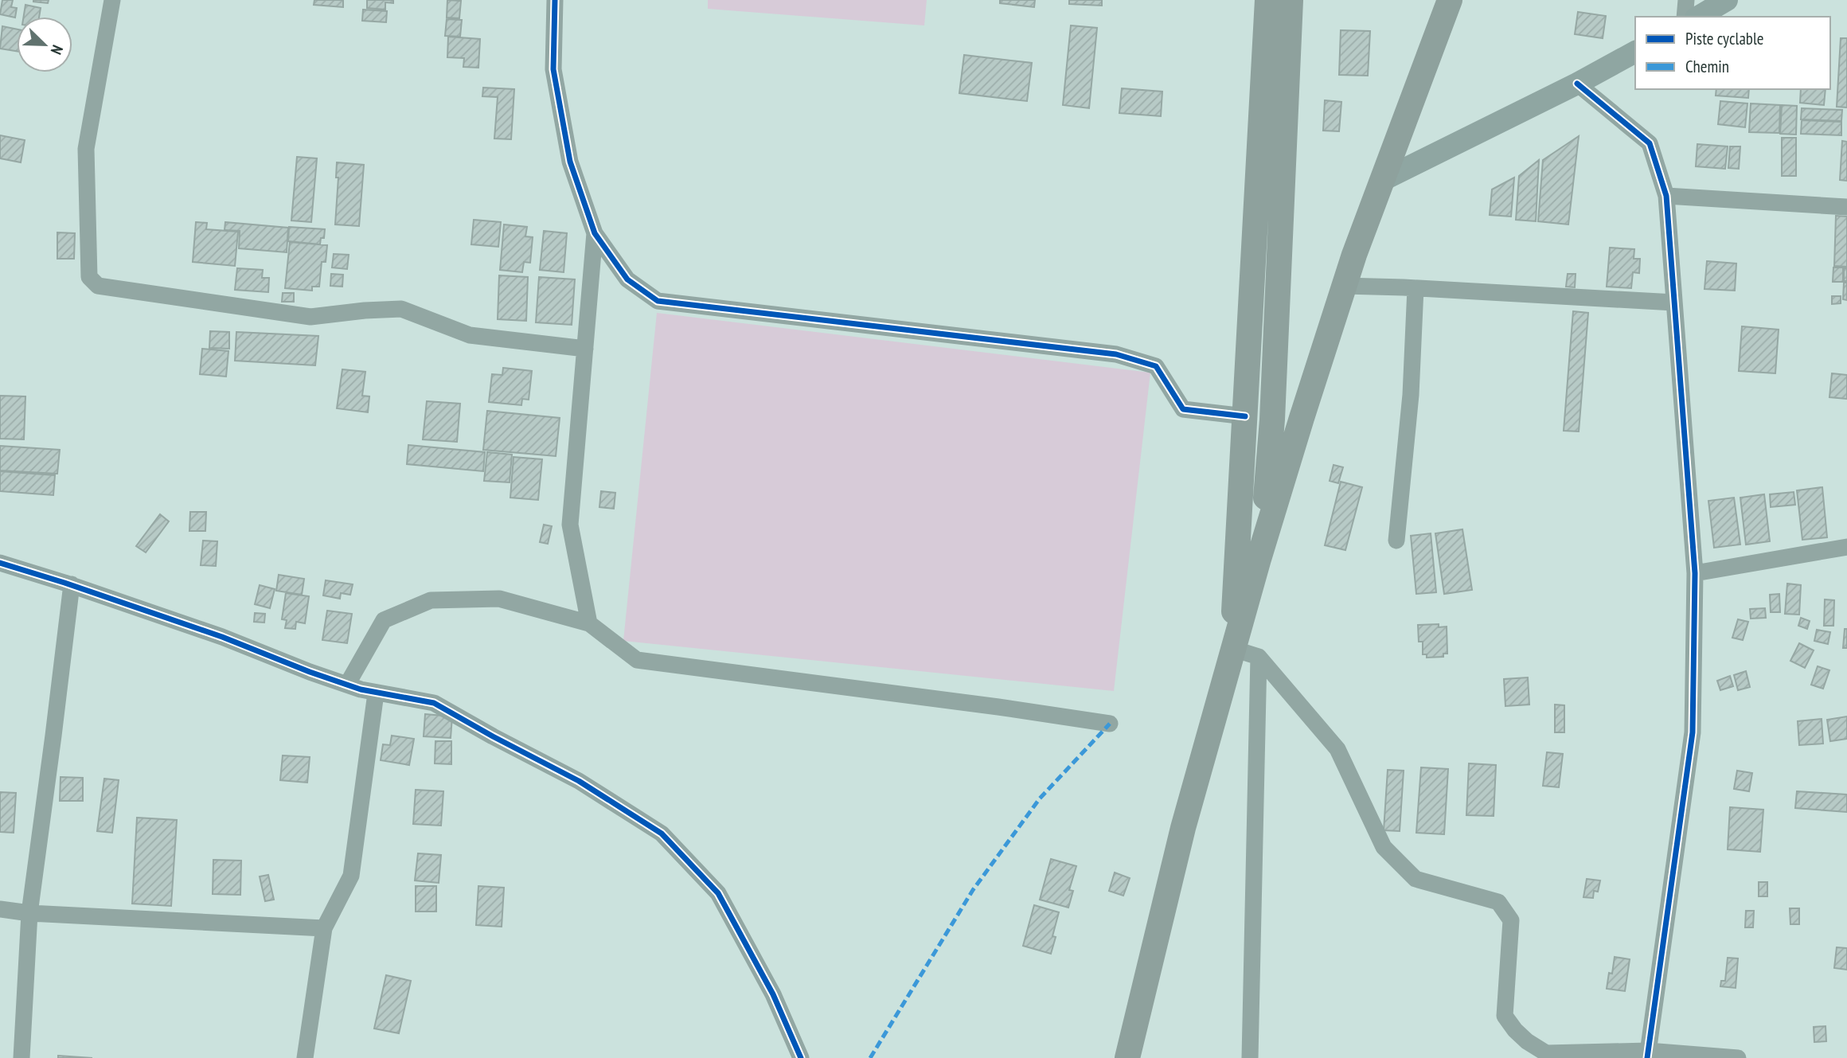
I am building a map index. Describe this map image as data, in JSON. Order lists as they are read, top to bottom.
{
  "legend": ["Piste cyclable", "Chemin"],
  "north": "bottom right"
}
